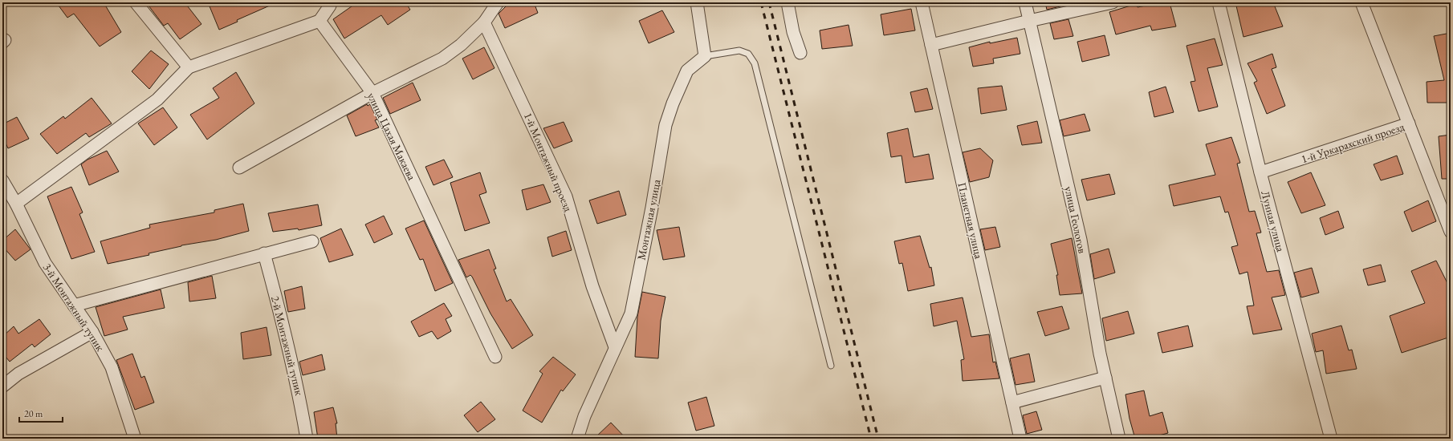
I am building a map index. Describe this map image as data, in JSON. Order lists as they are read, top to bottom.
{
  "streets": {
    "street": [
      "улица Цахая Макаева",
      "1-й Уркарахский проезд",
      "1-й Монтажный проезд",
      "Монтажная улица",
      "улица Геологов",
      "Планетная улица",
      "Лунная улица",
      "3-й Монтажный тупик",
      "2-й Монтажный тупик"
    ]
  },
  "crossings": [
    ["1-й Уркарахский проезд", "Лунная улица"],
    ["1-й Монтажный проезд", "Монтажная улица"]
  ],
  "scale_bar": "20 m"
}
